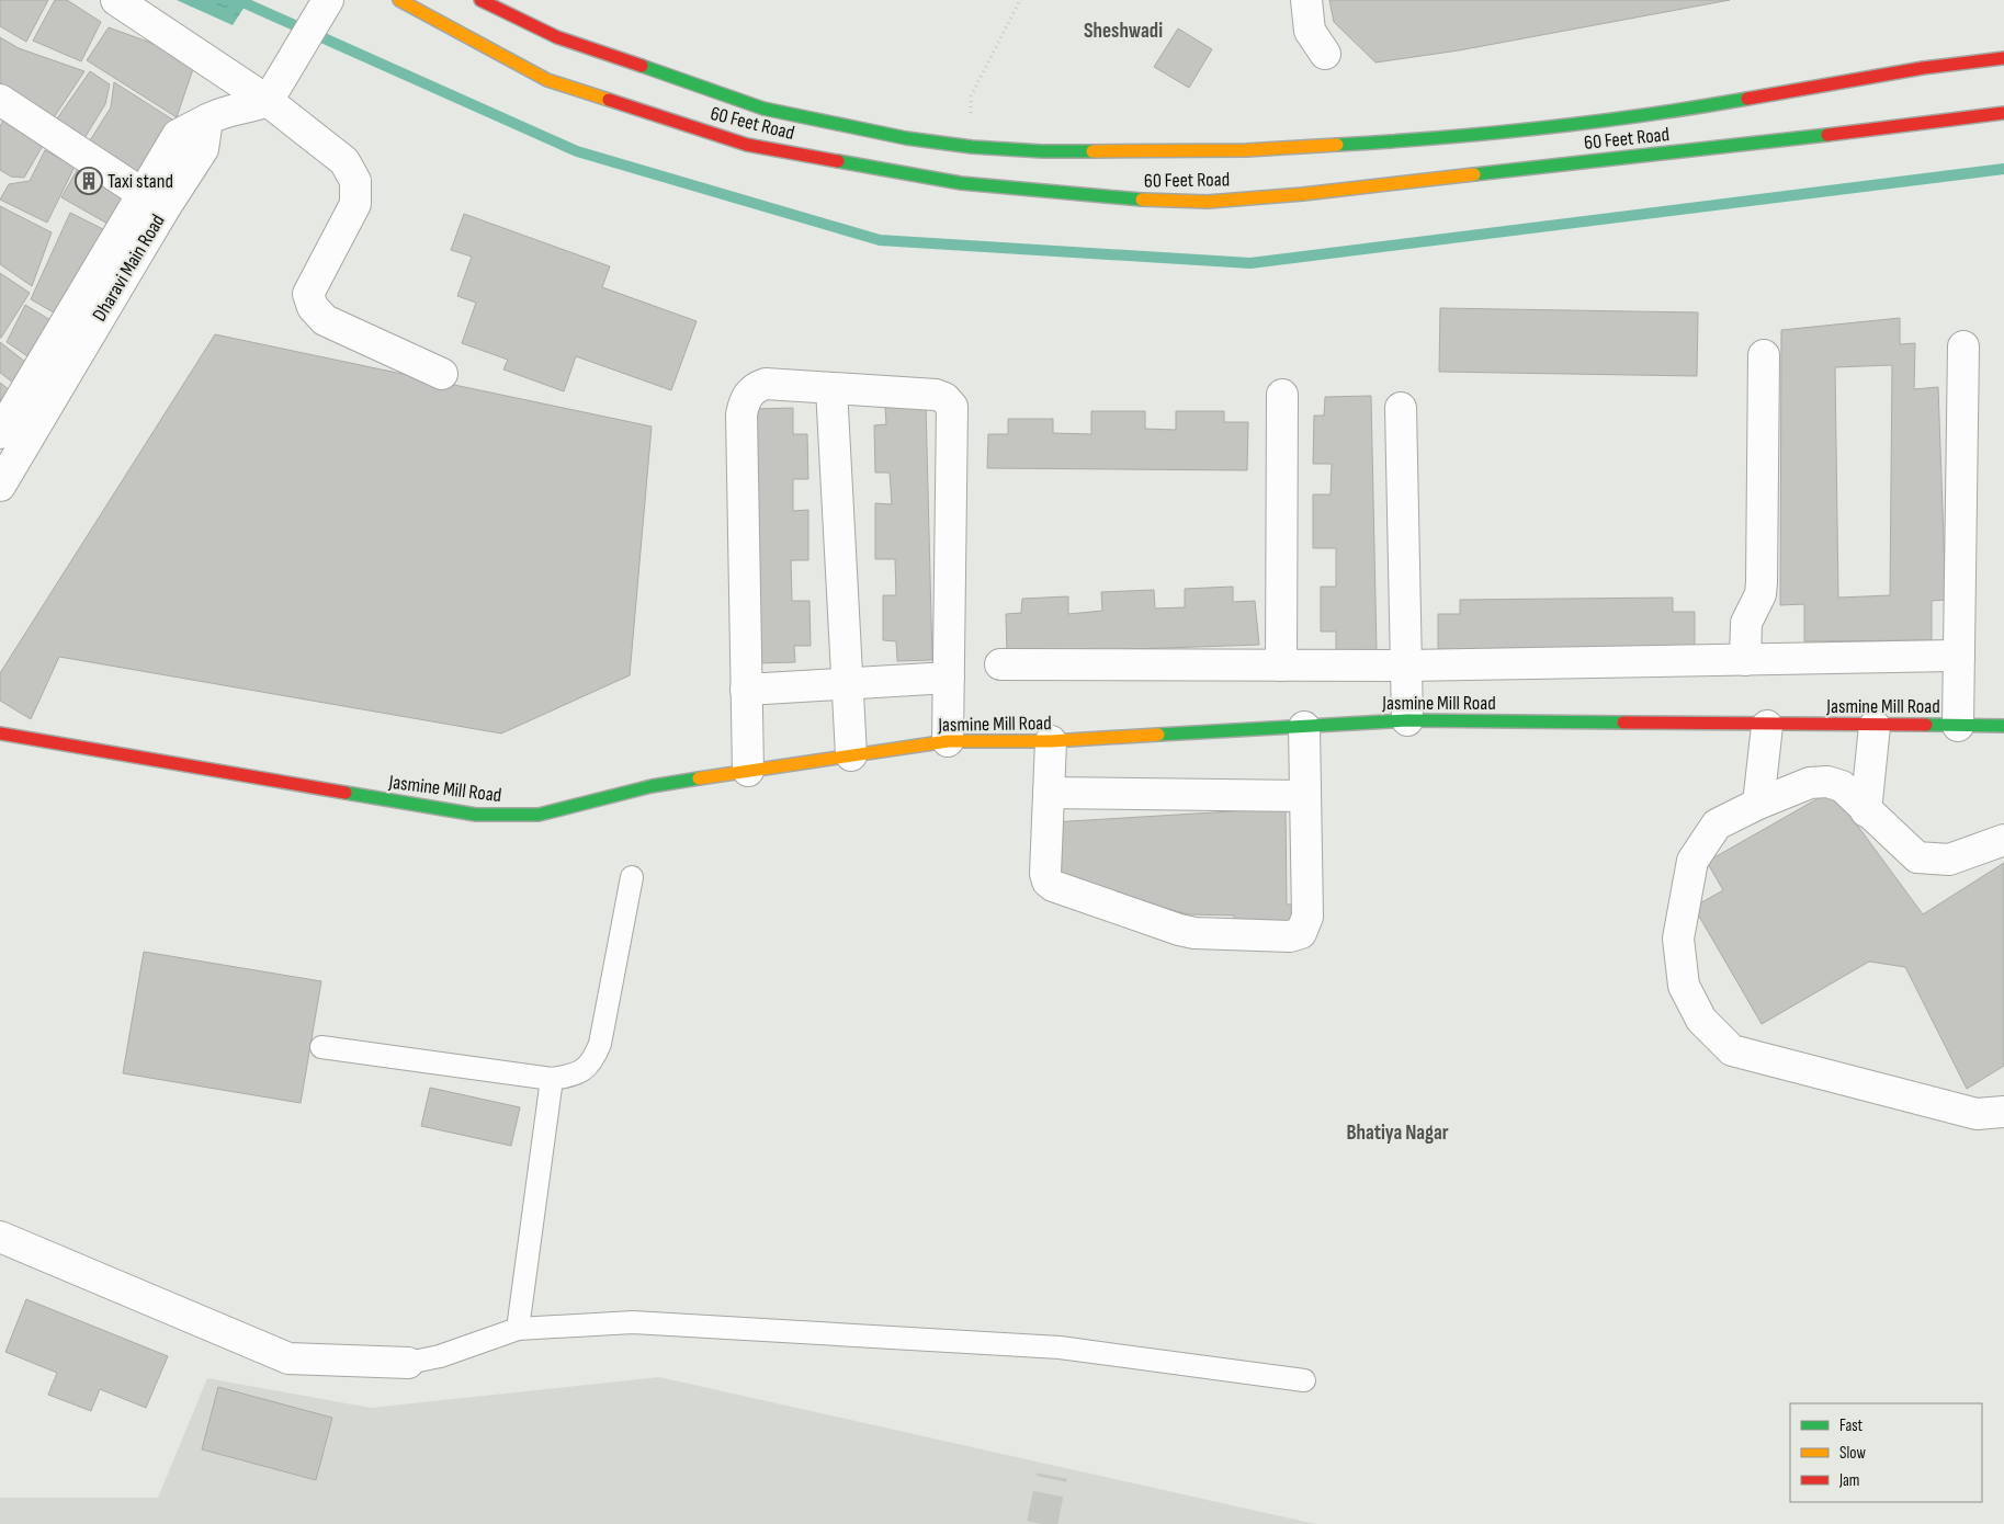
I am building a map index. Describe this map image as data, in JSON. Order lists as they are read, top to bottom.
{
  "streets": {
    "main road": ["60 Feet Road", "Jasmine Mill Road"],
    "street": ["Dharavi Main Road"]
  },
  "districts": ["Sheshwadi", "Bhatiya Nagar"],
  "places": {
    "building": ["Taxi stand"]
  },
  "legend": ["Fast", "Slow", "Jam"]
}
